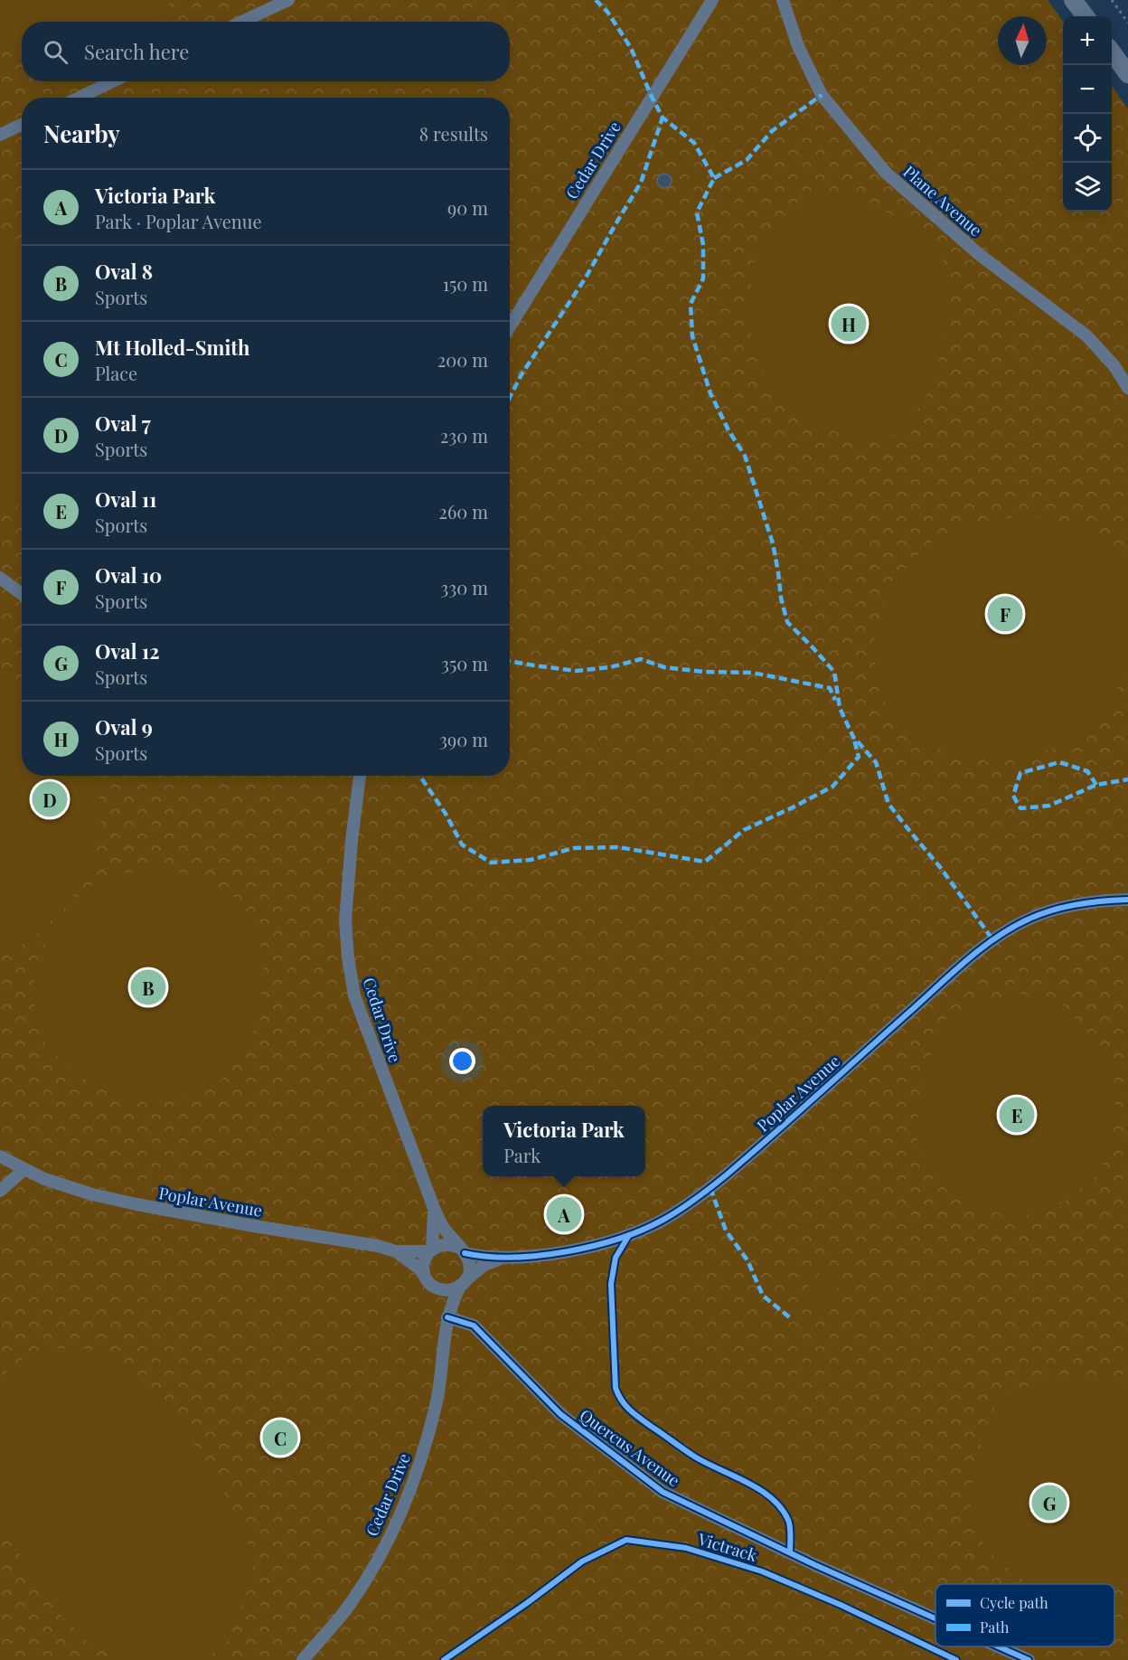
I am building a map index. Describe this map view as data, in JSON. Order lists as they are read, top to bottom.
{
  "streets": {
    "street": [
      "Cedar Drive",
      "Plane Avenue",
      "Poplar Avenue",
      "Quercus Avenue"
    ],
    "cycle path": ["Victrack"]
  },
  "crossings": [
    ["Cedar Drive", "Poplar Avenue"],
    ["Cedar Drive", "Quercus Avenue"]
  ],
  "legend": ["Cycle path", "Path"],
  "north": "top",
  "page": {
    "map_buttons": ["+", "−"],
    "search": "Search here",
    "heading": ["Nearby", "8 results"],
    "list": [
      {
        "mark": "A",
        "name": "Victoria Park",
        "note": "Park · Poplar Avenue",
        "value": "90 m"
      },
      {
        "mark": "B",
        "name": "Oval 8",
        "note": "Sports",
        "value": "150 m"
      },
      {
        "mark": "C",
        "name": "Mt Holled-Smith",
        "note": "Place",
        "value": "200 m"
      },
      {
        "mark": "D",
        "name": "Oval 7",
        "note": "Sports",
        "value": "230 m"
      },
      {
        "mark": "E",
        "name": "Oval 11",
        "note": "Sports",
        "value": "260 m"
      },
      {
        "mark": "F",
        "name": "Oval 10",
        "note": "Sports",
        "value": "330 m"
      },
      {
        "mark": "G",
        "name": "Oval 12",
        "note": "Sports",
        "value": "350 m"
      },
      {
        "mark": "H",
        "name": "Oval 9",
        "note": "Sports",
        "value": "390 m"
      }
    ],
    "pins": [
      "H",
      "F",
      "D",
      "B",
      "E",
      "A",
      "C",
      "G"
    ],
    "popup": ["Victoria Park", "Park"]
  }
}
